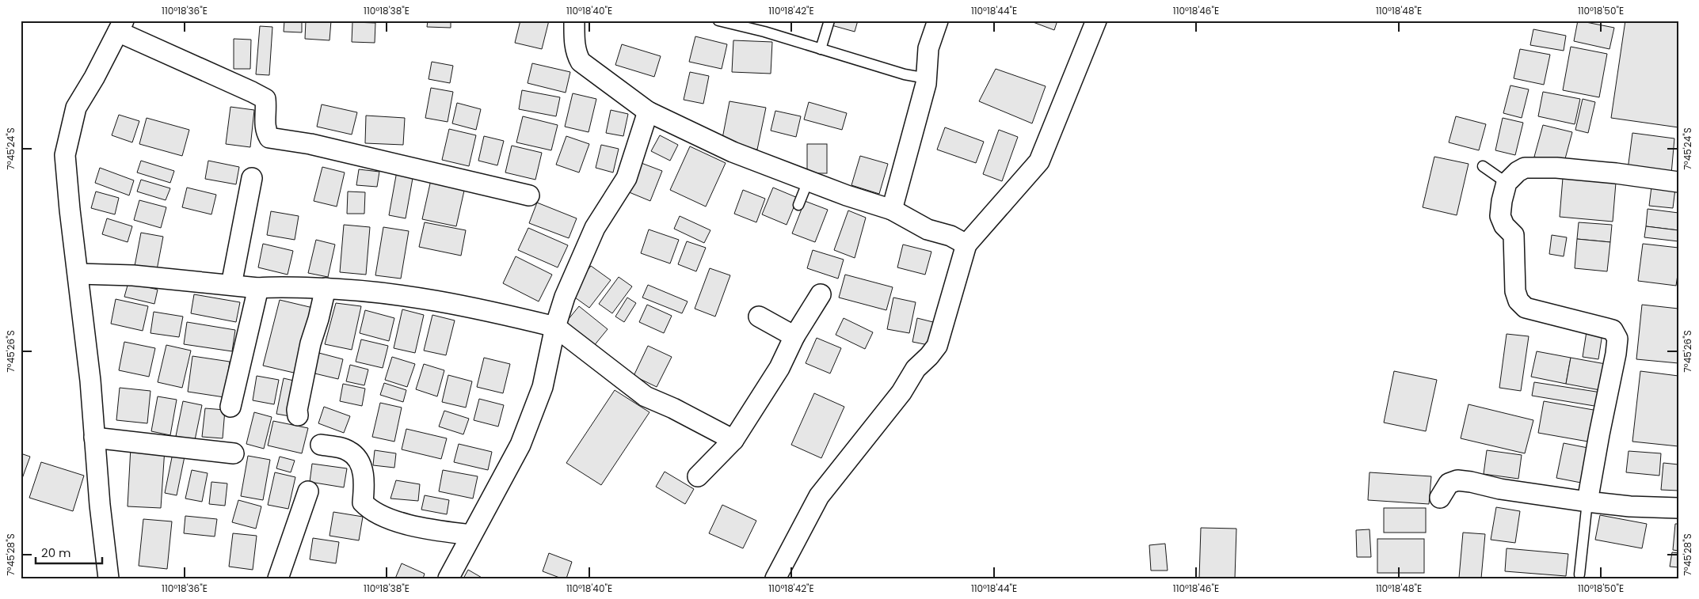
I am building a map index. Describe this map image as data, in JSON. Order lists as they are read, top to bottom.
{
  "scale_bar": "20 m",
  "coordinates": [
    "110°18'36\"E",
    "110°18'38\"E",
    "110°18'40\"E",
    "110°18'42\"E",
    "110°18'44\"E",
    "110°18'46\"E",
    "110°18'48\"E",
    "110°18'50\"E",
    "7°45'24\"S",
    "7°45'26\"S",
    "7°45'28\"S"
  ]
}
